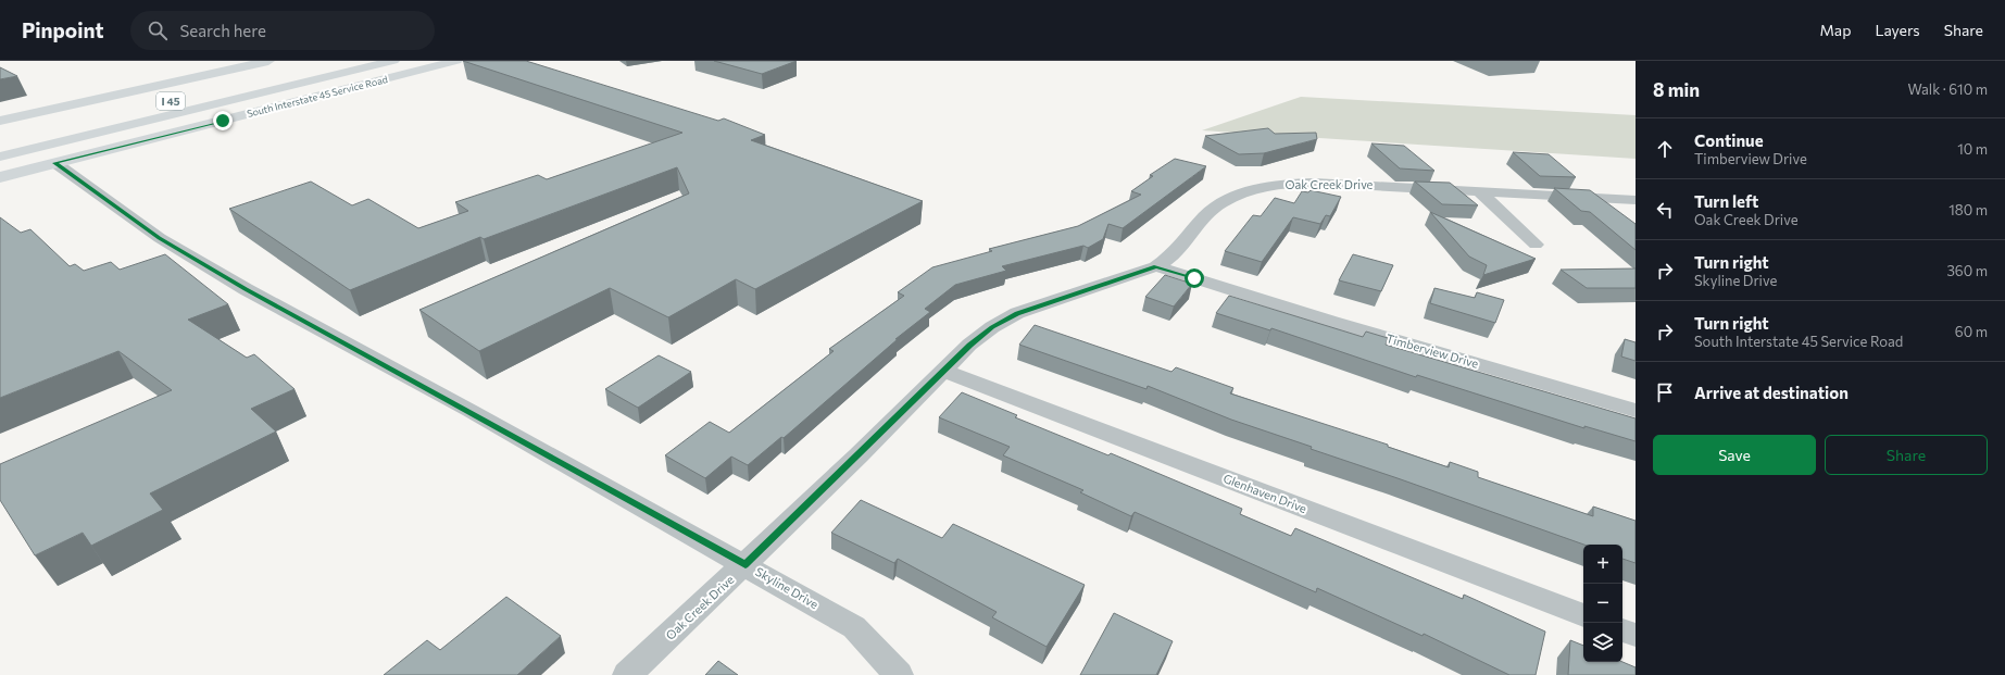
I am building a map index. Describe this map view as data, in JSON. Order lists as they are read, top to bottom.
{
  "streets": {
    "main road": ["South Interstate 45 Service Road", "I 45"],
    "street": [
      "Oak Creek Drive",
      "Timberview Drive",
      "Glenhaven Drive",
      "Skyline Drive"
    ]
  },
  "crossings": [
    ["South Interstate 45 Service Road", "Skyline Drive"],
    ["Oak Creek Drive", "Timberview Drive"],
    ["Oak Creek Drive", "Glenhaven Drive"],
    ["Oak Creek Drive", "Skyline Drive"]
  ],
  "page": {
    "header": "Pinpoint",
    "search": "Search here",
    "nav": ["Map", "Layers", "Share"],
    "heading": ["8 min", "Walk · 610 m"],
    "list": [
      ["Continue", "Timberview Drive", "10 m"],
      ["Turn left", "Oak Creek Drive", "180 m"],
      ["Turn right", "Skyline Drive", "360 m"],
      ["Turn right", "South Interstate 45 Service Road", "60 m"],
      "Arrive at destination"
    ],
    "buttons": ["Save", "Share"],
    "map_buttons": ["+", "−"]
  }
}
